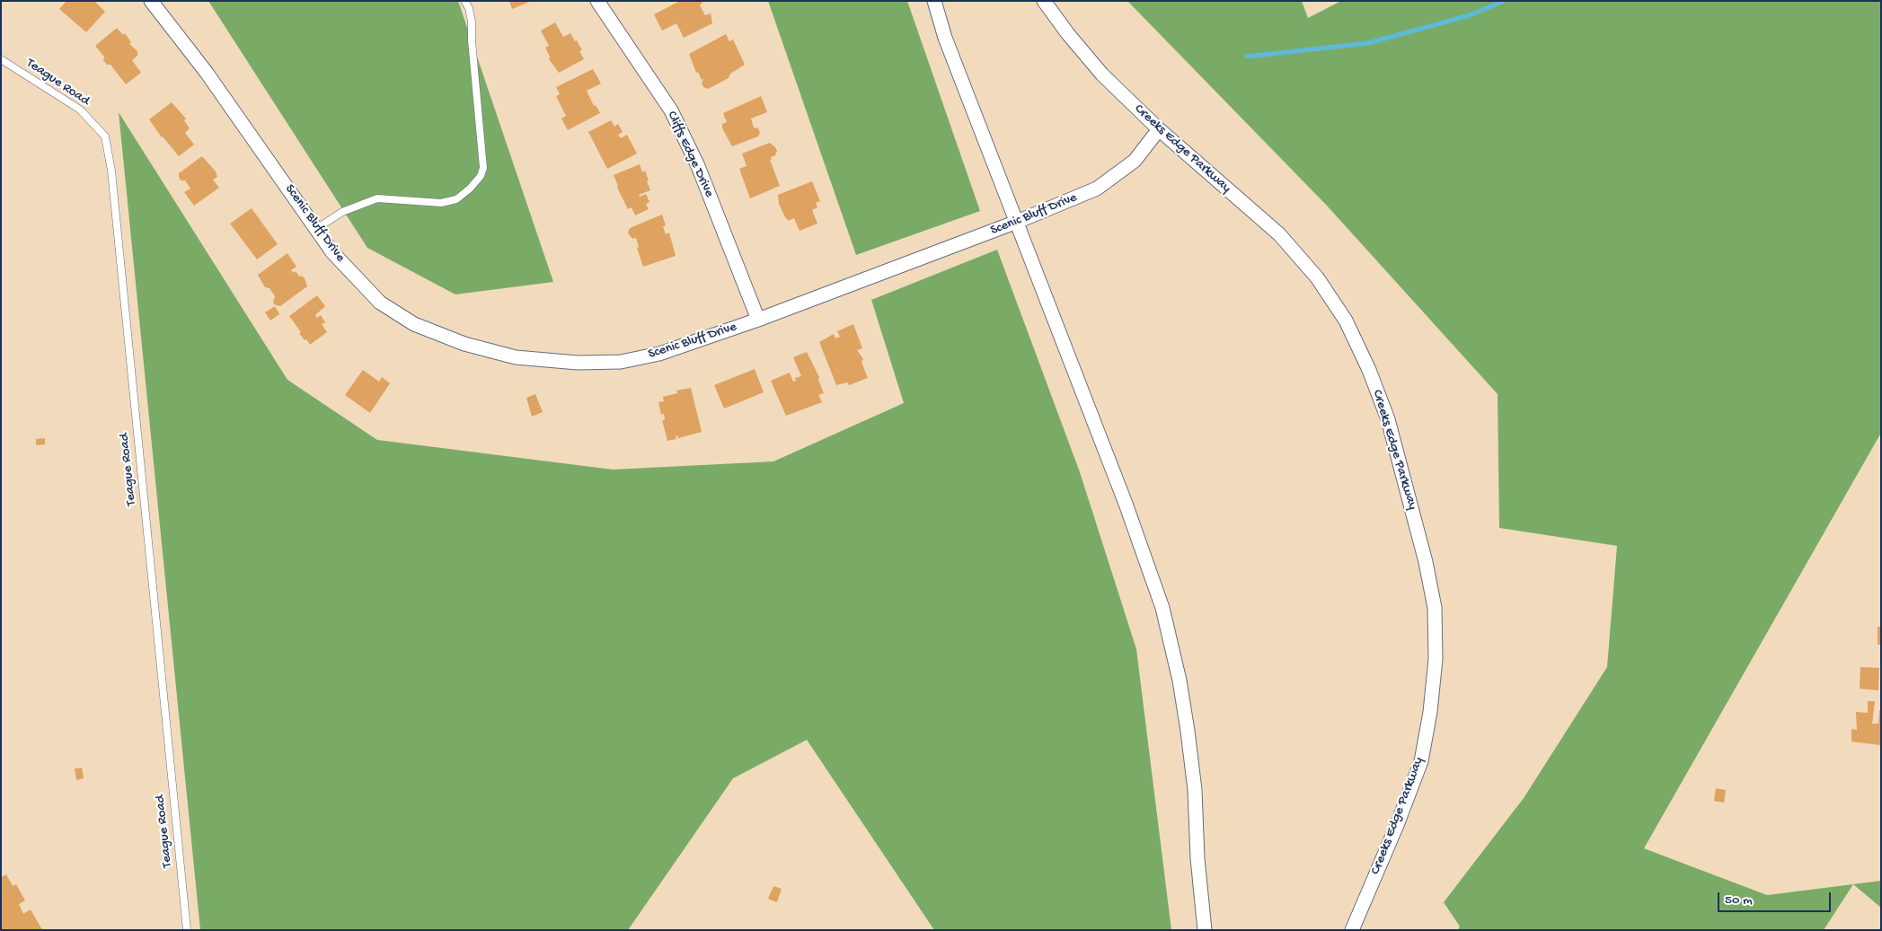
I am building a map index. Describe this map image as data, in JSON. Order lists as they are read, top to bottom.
{
  "streets": {
    "street": ["Creeks Edge Parkway", "Cliffs Edge Drive", "Scenic Bluff Drive"],
    "lane": ["Teague Road"]
  },
  "crossings": [
    ["Creeks Edge Parkway", "Scenic Bluff Drive"],
    ["Cliffs Edge Drive", "Scenic Bluff Drive"]
  ],
  "scale_bar": "50 m"
}
